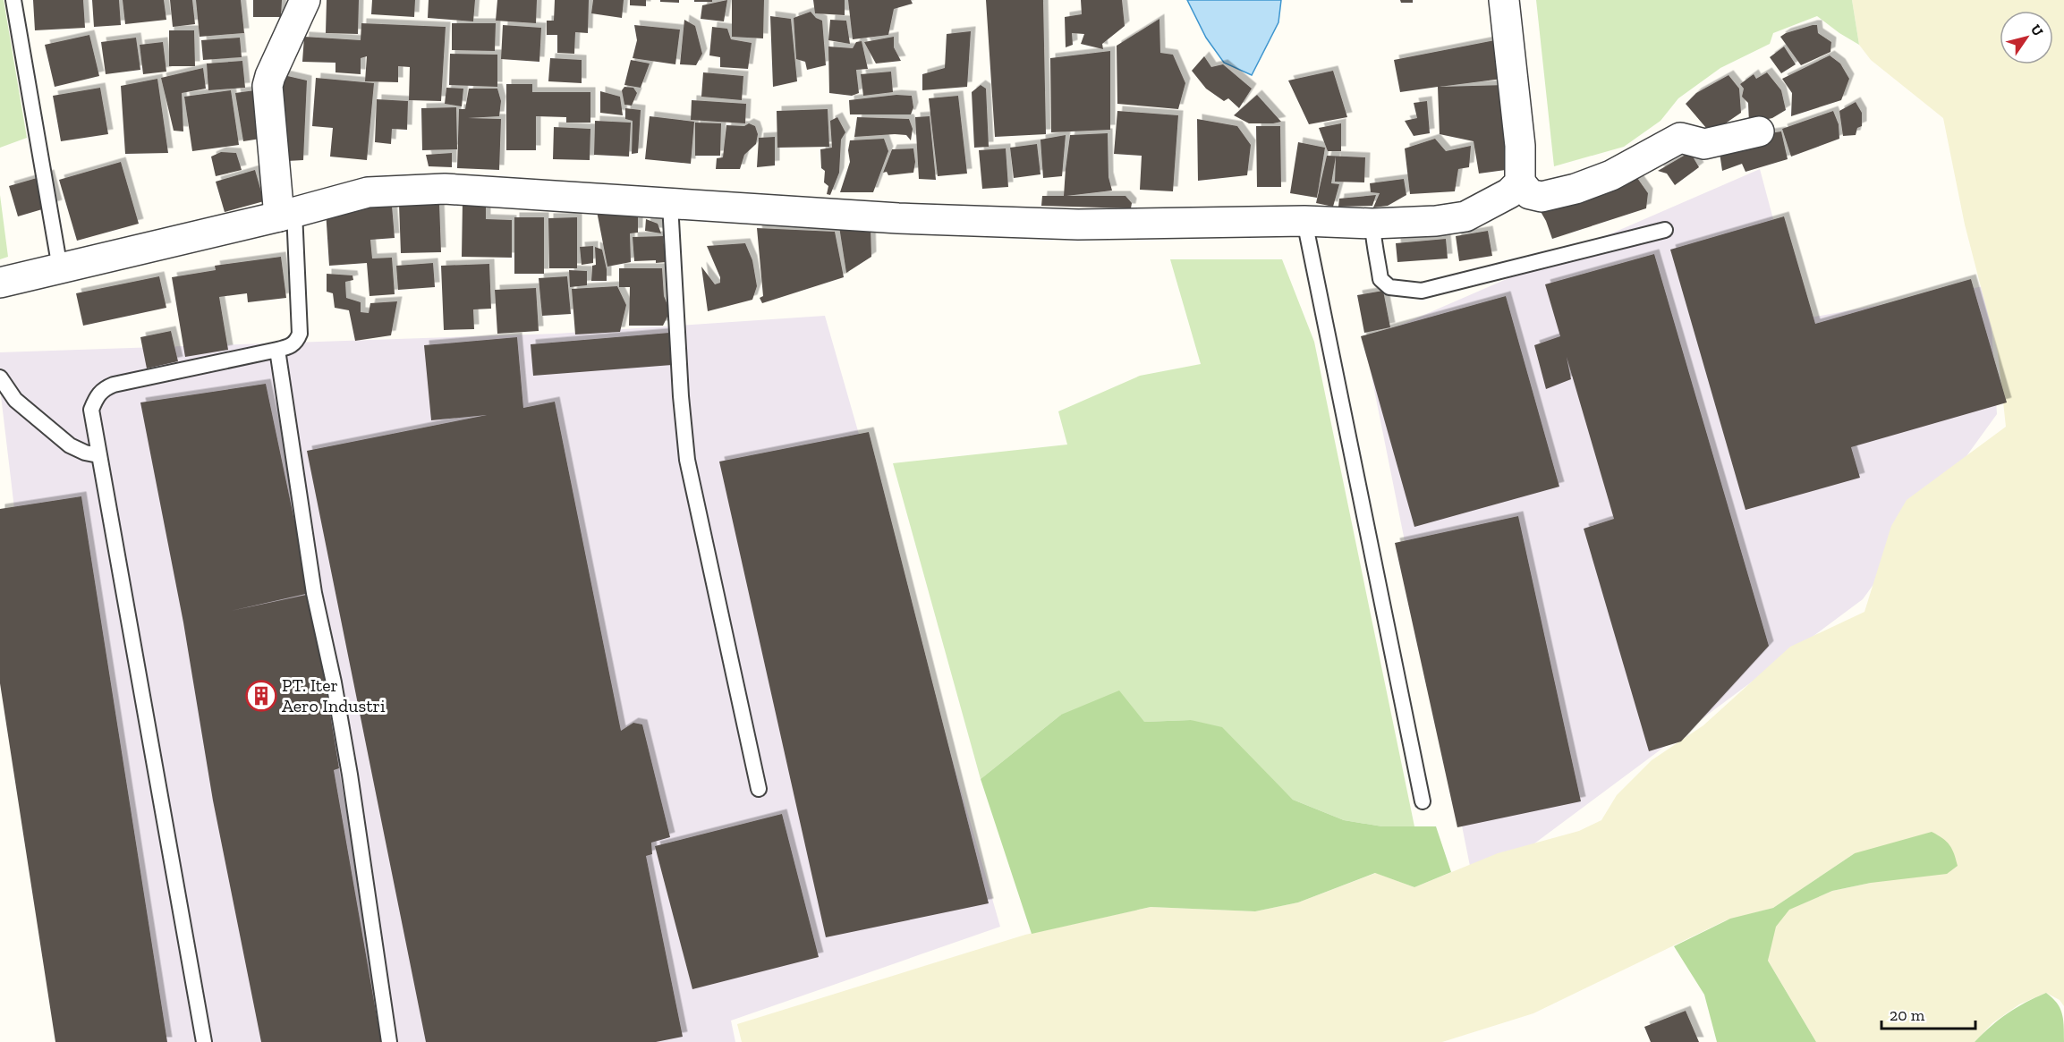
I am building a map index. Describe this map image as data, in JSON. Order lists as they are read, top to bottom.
{
  "places": {
    "building": ["PT. Iter Aero Industri"]
  },
  "scale_bar": "20 m",
  "north": "top right"
}
